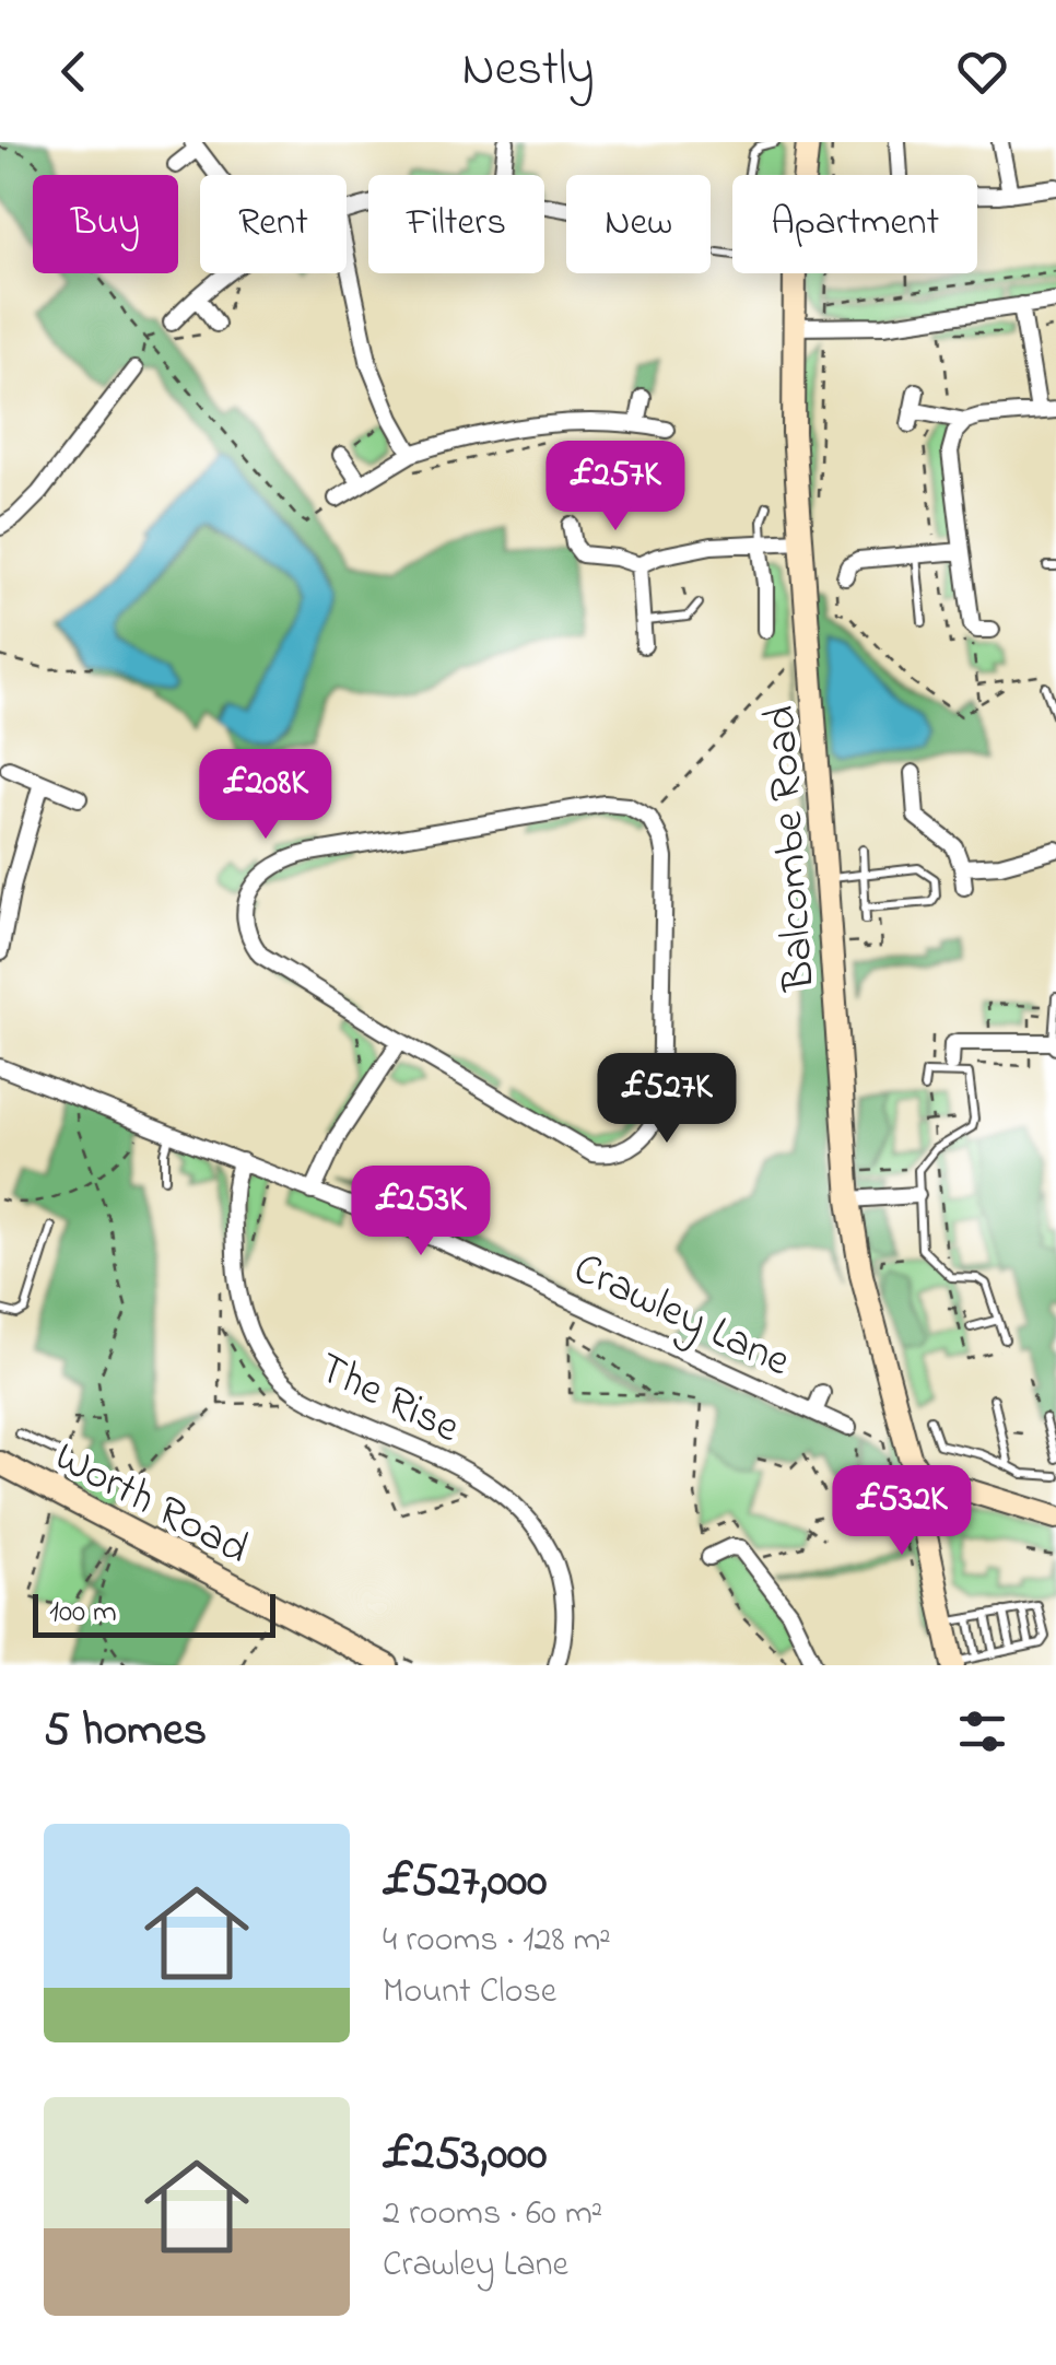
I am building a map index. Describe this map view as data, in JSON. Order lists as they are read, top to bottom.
{
  "streets": {
    "main road": ["Balcombe Road", "Worth Road"],
    "street": ["Crawley Lane", "The Rise"]
  },
  "crossings": [
    ["Crawley Lane", "The Rise"]
  ],
  "scale_bar": "100 m",
  "page": {
    "header": "Nestly",
    "chip": [
      "Buy",
      "Rent",
      "Filters",
      "New",
      "Apartment"
    ],
    "price": [
      "£257K",
      "£208K",
      "£527K",
      "£253K",
      "£532K"
    ],
    "scale": "100 m",
    "heading": "5 homes",
    "list": [
      {
        "name": "£527,000",
        "note": "4 rooms · 128 m² · Mount Close"
      },
      {
        "name": "£253,000",
        "note": "2 rooms · 60 m² · Crawley Lane"
      }
    ]
  }
}
